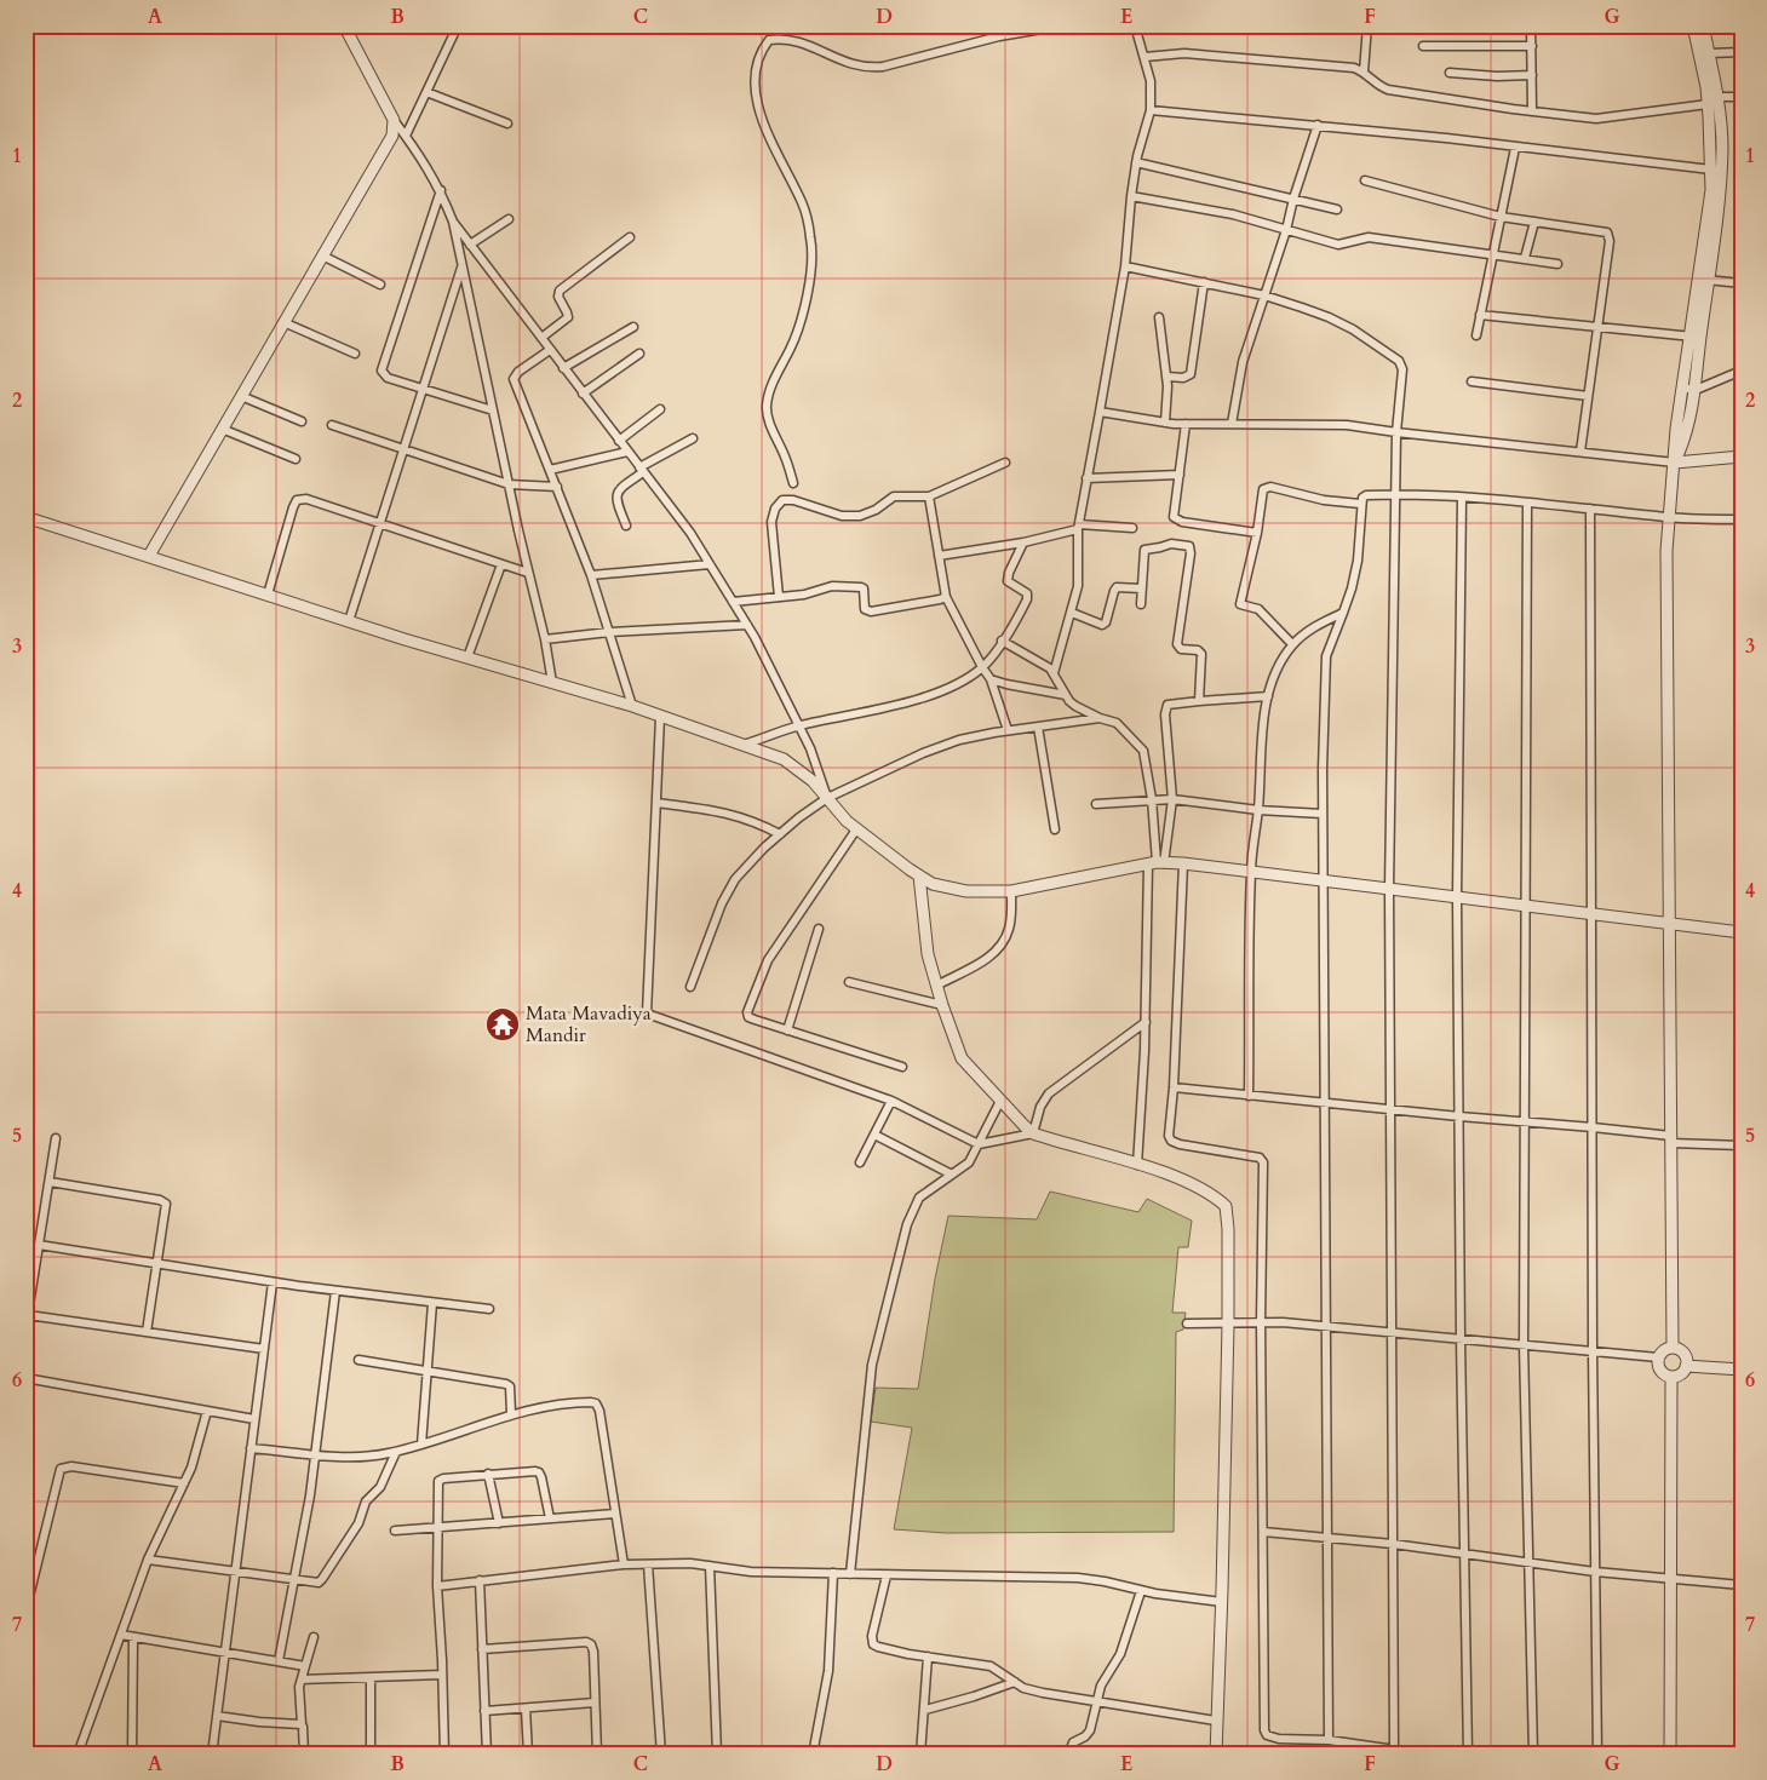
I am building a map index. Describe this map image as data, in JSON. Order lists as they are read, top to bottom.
{
  "places": {
    "temple": ["Mata Mavadiya Mandir"]
  },
  "grid": {
    "columns": [
      "A",
      "B",
      "C",
      "D",
      "E",
      "F",
      "G"
    ],
    "rows": [
      "1",
      "2",
      "3",
      "4",
      "5",
      "6",
      "7"
    ]
  }
}
